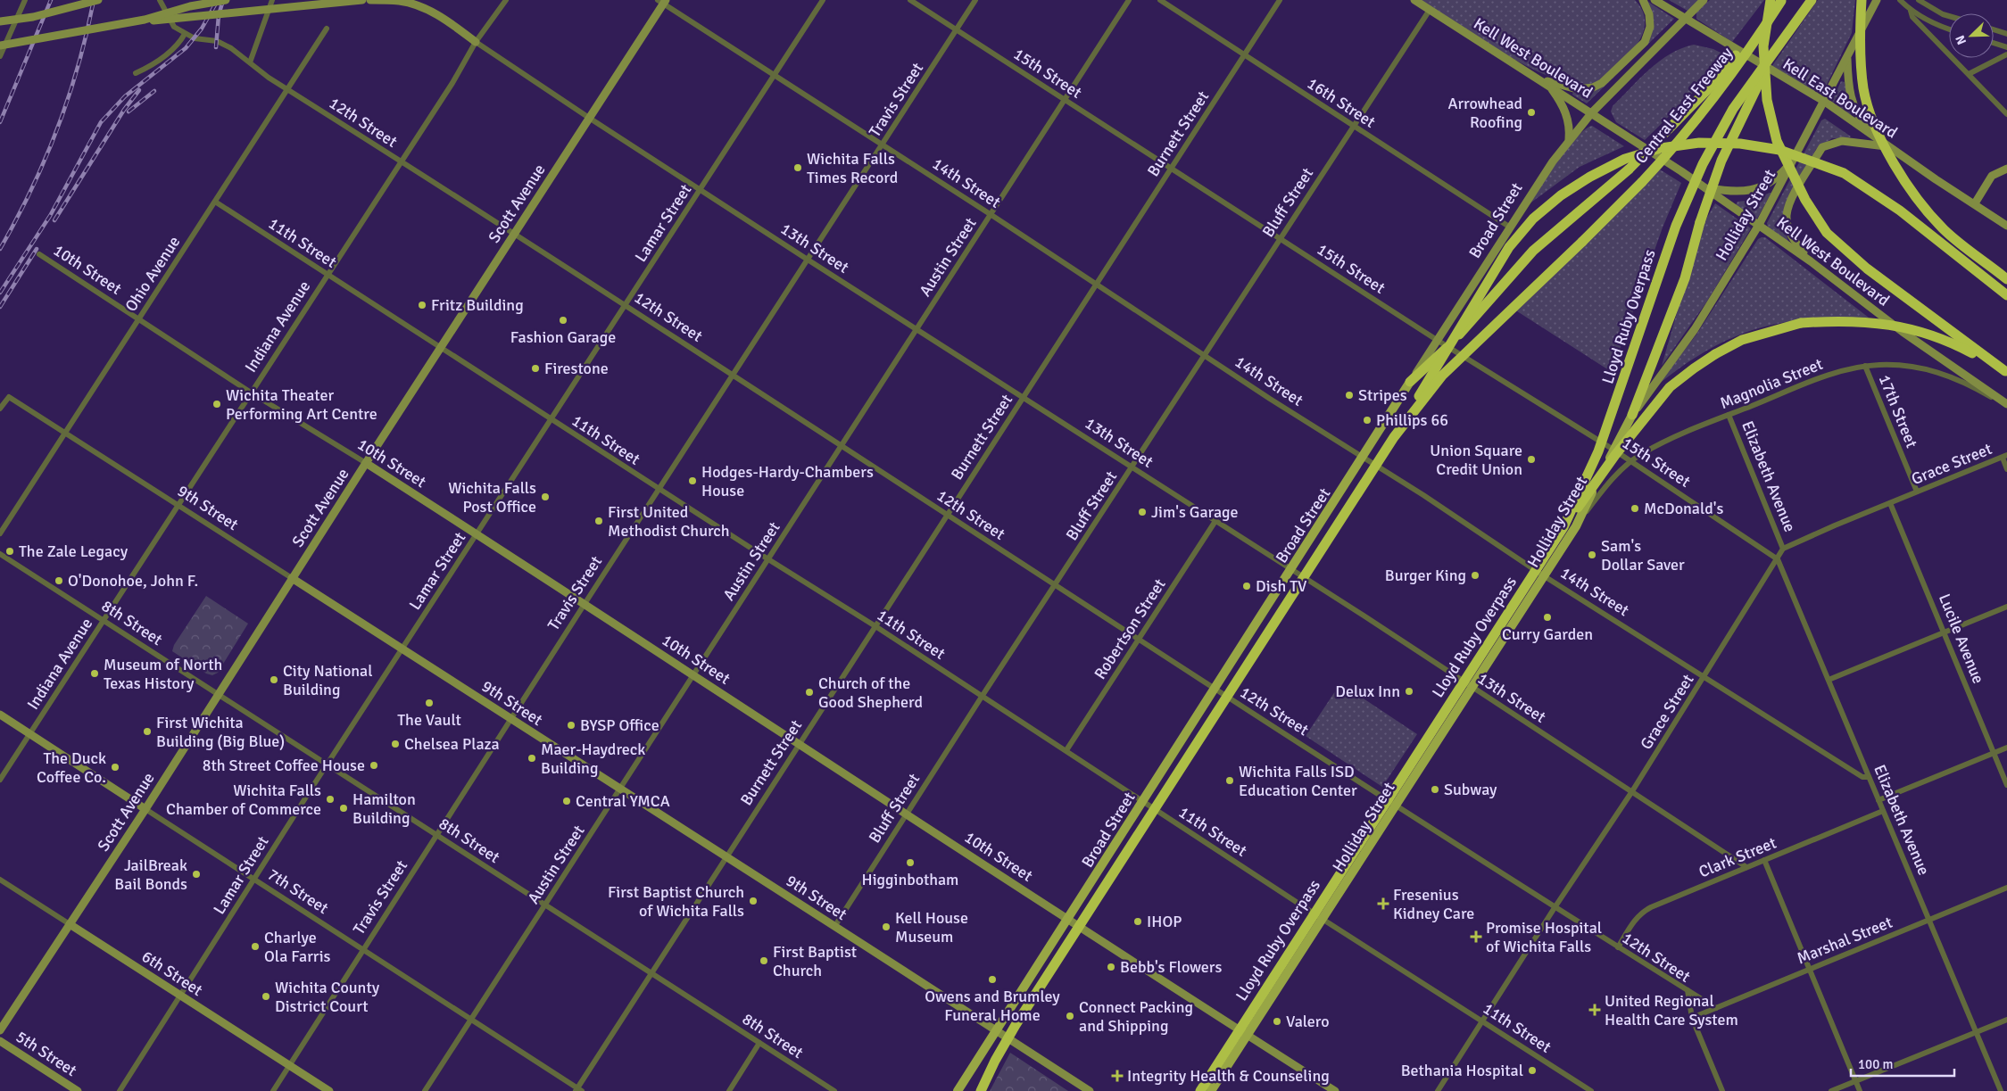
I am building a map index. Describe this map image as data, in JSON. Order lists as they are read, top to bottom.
{
  "streets": {
    "highway": ["Central East Freeway", "Lloyd Ruby Overpass"],
    "main road": [
      "Kell West Boulevard",
      "Kell East Boulevard",
      "Scott Avenue",
      "Holliday Street",
      "Broad Street",
      "10th Street",
      "9th Street",
      "7th Street",
      "6th Street",
      "5th Street"
    ],
    "street": [
      "15th Street",
      "Travis Street",
      "16th Street",
      "12th Street",
      "Burnett Street",
      "14th Street",
      "Bluff Street",
      "Lamar Street",
      "11th Street",
      "13th Street",
      "Austin Street",
      "Ohio Avenue",
      "Indiana Avenue",
      "Magnolia Street",
      "17th Street",
      "Grace Street",
      "Elizabeth Avenue",
      "8th Street",
      "Robertson Street",
      "Lucile Avenue",
      "Clark Street",
      "Marshal Street"
    ]
  },
  "crossings": [
    ["Kell West Boulevard", "Bluff Street"],
    ["Kell West Boulevard", "Holliday Street"],
    ["Kell West Boulevard", "Broad Street"],
    ["Kell West Boulevard", "Magnolia Street"],
    ["15th Street", "Travis Street"],
    ["15th Street", "Burnett Street"],
    ["15th Street", "Bluff Street"],
    ["15th Street", "Holliday Street"],
    ["15th Street", "Broad Street"],
    ["15th Street", "Austin Street"],
    ["15th Street", "Magnolia Street"],
    ["15th Street", "Grace Street"],
    ["15th Street", "Elizabeth Avenue"],
    ["Kell East Boulevard", "Holliday Street"],
    ["Kell East Boulevard", "Broad Street"],
    ["Travis Street", "12th Street"],
    ["Travis Street", "14th Street"],
    ["Travis Street", "11th Street"],
    ["Travis Street", "13th Street"],
    ["Travis Street", "10th Street"],
    ["Travis Street", "9th Street"],
    ["Travis Street", "8th Street"],
    ["Travis Street", "7th Street"],
    ["Travis Street", "6th Street"],
    ["16th Street", "Burnett Street"],
    ["16th Street", "Bluff Street"],
    ["16th Street", "Broad Street"],
    ["12th Street", "Burnett Street"],
    ["12th Street", "Bluff Street"],
    ["12th Street", "Scott Avenue"],
    ["12th Street", "Holliday Street"],
    ["12th Street", "Broad Street"],
    ["12th Street", "Lamar Street"],
    ["12th Street", "Austin Street"],
    ["12th Street", "Ohio Avenue"],
    ["12th Street", "Indiana Avenue"],
    ["12th Street", "Grace Street"],
    ["12th Street", "Robertson Street"],
    ["12th Street", "Clark Street"],
    ["12th Street", "Marshal Street"],
    ["Burnett Street", "14th Street"],
    ["Burnett Street", "11th Street"],
    ["Burnett Street", "13th Street"],
    ["Burnett Street", "10th Street"],
    ["Burnett Street", "9th Street"],
    ["Burnett Street", "8th Street"],
    ["Burnett Street", "7th Street"],
    ["14th Street", "Bluff Street"],
    ["14th Street", "Scott Avenue"],
    ["14th Street", "Holliday Street"],
    ["14th Street", "Broad Street"],
    ["14th Street", "Lamar Street"],
    ["14th Street", "Austin Street"],
    ["14th Street", "Grace Street"],
    ["14th Street", "Elizabeth Avenue"],
    ["Bluff Street", "11th Street"],
    ["Bluff Street", "13th Street"],
    ["Bluff Street", "10th Street"],
    ["Bluff Street", "9th Street"],
    ["Scott Avenue", "11th Street"],
    ["Scott Avenue", "13th Street"],
    ["Scott Avenue", "10th Street"],
    ["Scott Avenue", "9th Street"],
    ["Scott Avenue", "8th Street"],
    ["Scott Avenue", "7th Street"],
    ["Scott Avenue", "6th Street"],
    ["Holliday Street", "11th Street"],
    ["Holliday Street", "13th Street"],
    ["Holliday Street", "10th Street"],
    ["Holliday Street", "Magnolia Street"],
    ["Broad Street", "11th Street"],
    ["Broad Street", "13th Street"],
    ["Broad Street", "10th Street"],
    ["Broad Street", "9th Street"],
    ["Lamar Street", "11th Street"],
    ["Lamar Street", "13th Street"],
    ["Lamar Street", "10th Street"],
    ["Lamar Street", "9th Street"],
    ["Lamar Street", "8th Street"],
    ["Lamar Street", "7th Street"],
    ["Lamar Street", "6th Street"],
    ["11th Street", "Austin Street"],
    ["11th Street", "Ohio Avenue"],
    ["11th Street", "Indiana Avenue"],
    ["11th Street", "Grace Street"],
    ["11th Street", "Robertson Street"],
    ["13th Street", "Austin Street"],
    ["13th Street", "Indiana Avenue"],
    ["13th Street", "Grace Street"],
    ["13th Street", "Robertson Street"],
    ["13th Street", "Clark Street"],
    ["Austin Street", "10th Street"],
    ["Austin Street", "9th Street"],
    ["Austin Street", "8th Street"],
    ["Austin Street", "7th Street"],
    ["10th Street", "Ohio Avenue"],
    ["10th Street", "Indiana Avenue"],
    ["Ohio Avenue", "9th Street"],
    ["Indiana Avenue", "9th Street"],
    ["Indiana Avenue", "8th Street"],
    ["Indiana Avenue", "7th Street"],
    ["Magnolia Street", "17th Street"],
    ["Magnolia Street", "Elizabeth Avenue"],
    ["17th Street", "Grace Street"],
    ["Grace Street", "Elizabeth Avenue"],
    ["Grace Street", "Lucile Avenue"],
    ["Elizabeth Avenue", "Clark Street"],
    ["Elizabeth Avenue", "Marshal Street"]
  ],
  "places": {
    "other": [
      "Arrowhead Roofing",
      "Wichita Falls Times Record",
      "Fritz Building",
      "Fashion Garage",
      "Firestone",
      "Stripes",
      "Wichita Theater Performing Art Centre",
      "Phillips 66",
      "Union Square Credit Union",
      "Hodges-Hardy-Chambers House",
      "Wichita Falls Post Office",
      "McDonald's",
      "Jim's Garage",
      "First United Methodist Church",
      "The Zale Legacy",
      "Sam's Dollar Saver",
      "Burger King",
      "O'Donohoe, John F.",
      "Dish TV",
      "Curry Garden",
      "Museum of North Texas History",
      "City National Building",
      "Delux Inn",
      "Church of the Good Shepherd",
      "The Vault",
      "BYSP Office",
      "First Wichita Building (Big Blue)",
      "Chelsea Plaza",
      "Maer-Haydreck Building",
      "8th Street Coffee House",
      "The Duck Coffee Co.",
      "Wichita Falls ISD Education Center",
      "Subway",
      "Wichita Falls Chamber of Commerce",
      "Central YMCA",
      "Hamilton Building",
      "Higginbotham",
      "JailBreak Bail Bonds",
      "First Baptist Church of Wichita Falls",
      "IHOP",
      "Kell House Museum",
      "Charlye Ola Farris",
      "First Baptist Church",
      "Bebb's Flowers",
      "Owens and Brumley Funeral Home",
      "Wichita County District Court",
      "Connect Packing and Shipping",
      "Valero",
      "Bethania Hospital"
    ],
    "health": [
      "Fresenius Kidney Care",
      "Promise Hospital of Wichita Falls",
      "United Regional Health Care System",
      "Integrity Health & Counseling"
    ]
  },
  "scale_bar": "100 m",
  "north": "bottom left"
}
